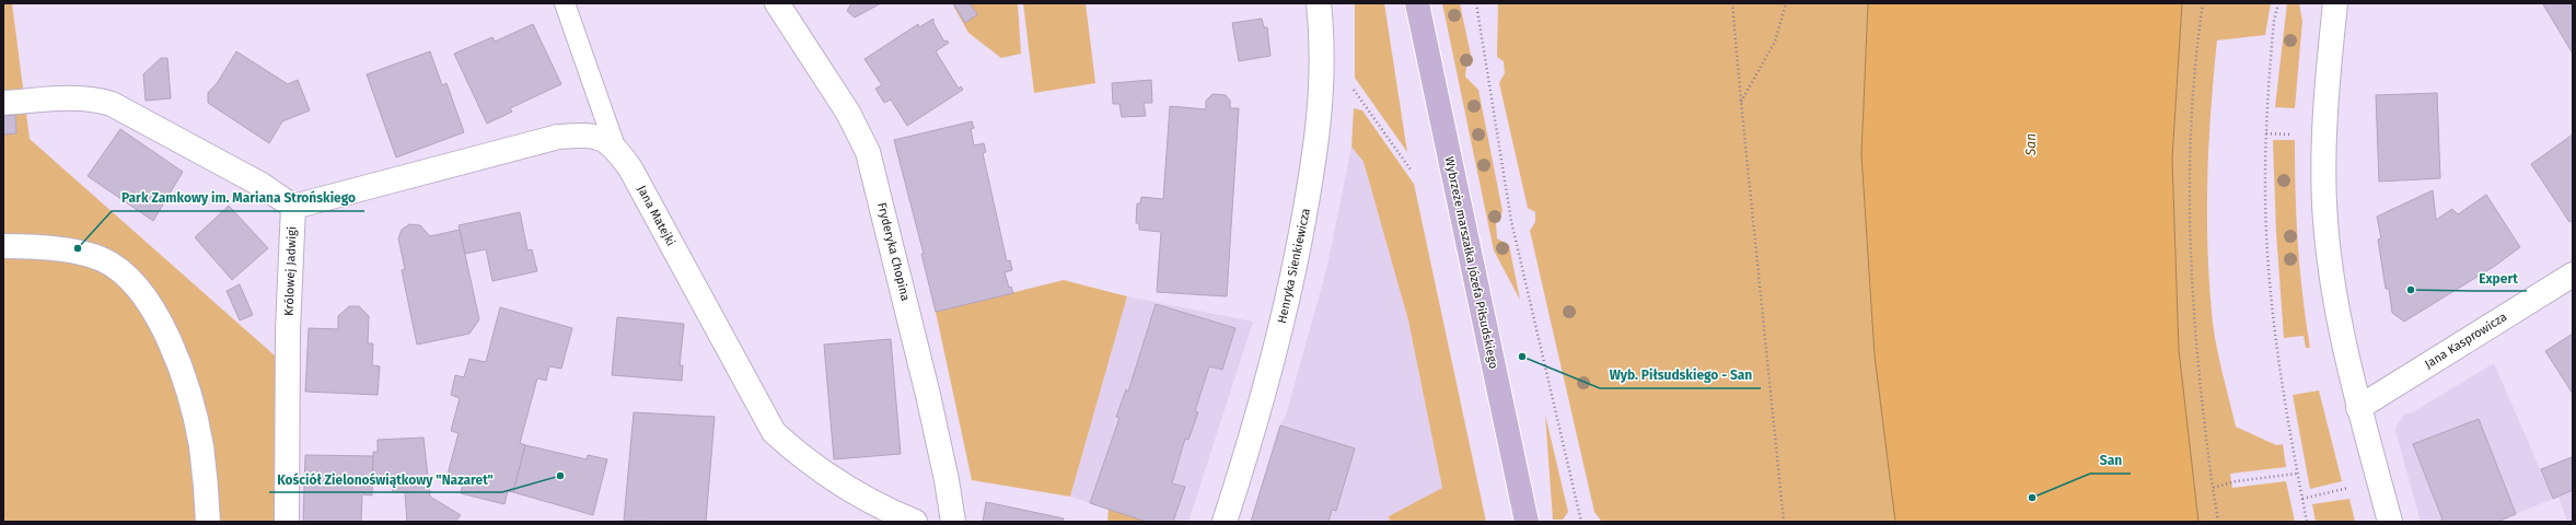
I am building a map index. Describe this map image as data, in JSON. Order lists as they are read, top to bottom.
{
  "streets": {
    "main road": ["Wybrzeże marszałka Józefa Piłsudskiego"],
    "street": [
      "Jana Matejki",
      "Fryderyka Chopina",
      "Henryka Sienkiewicza",
      "Królowej Jadwigi",
      "Jana Kasprowicza"
    ]
  },
  "crossings": [
    ["Jana Matejki", "Królowej Jadwigi"]
  ],
  "water": ["San"],
  "places": [
    "Park Zamkowy im. Mariana Strońskiego",
    "Expert",
    "Wyb. Piłsudskiego - San",
    "Kościół Zielonoświątkowy \"Nazaret\"",
    "San"
  ]
}
